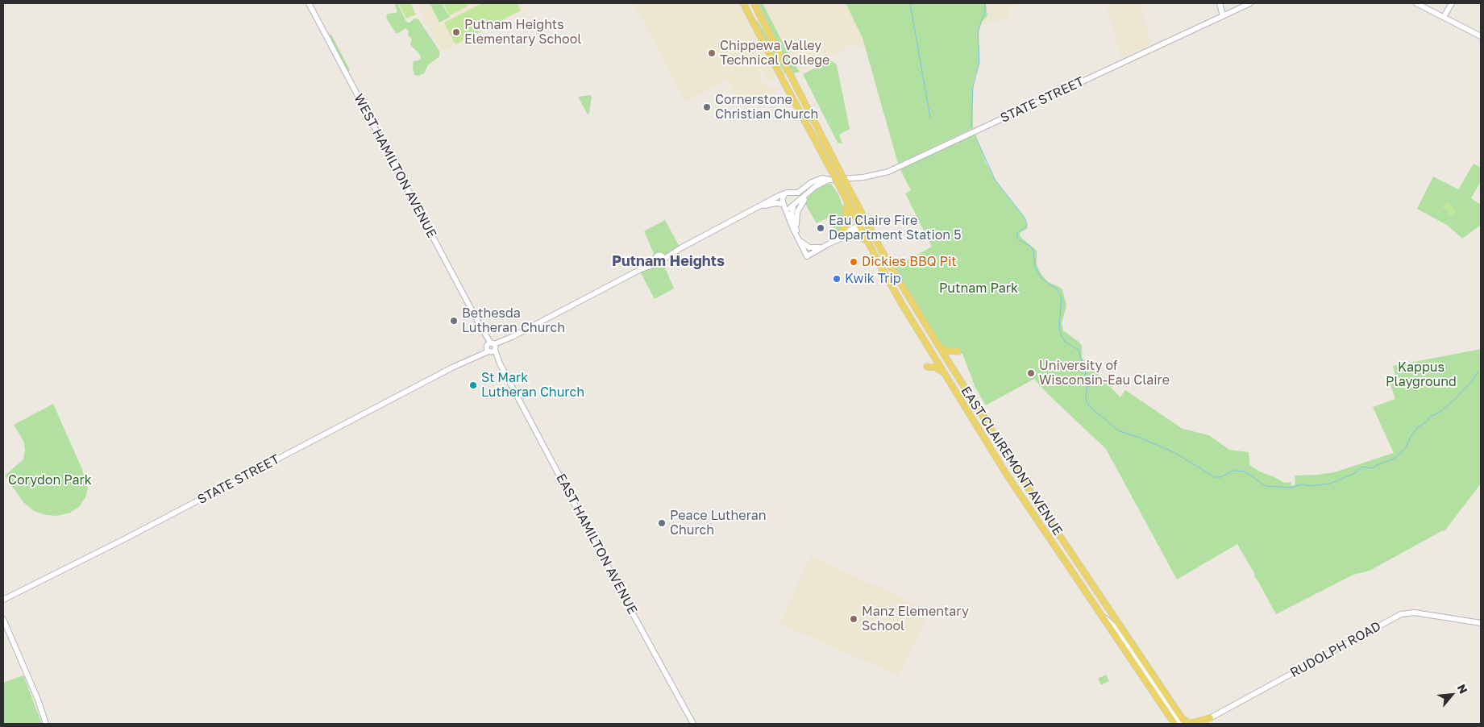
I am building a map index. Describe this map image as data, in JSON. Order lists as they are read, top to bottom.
{
  "streets": {
    "main road": [
      "STATE STREET",
      "WEST HAMILTON AVENUE",
      "EAST CLAIREMONT AVENUE",
      "EAST HAMILTON AVENUE",
      "RUDOLPH ROAD"
    ]
  },
  "crossings": [
    ["STATE STREET", "WEST HAMILTON AVENUE"],
    ["STATE STREET", "EAST HAMILTON AVENUE"],
    ["WEST HAMILTON AVENUE", "EAST HAMILTON AVENUE"]
  ],
  "districts": ["Putnam Heights"],
  "parks": ["Putnam Park", "Kappus Playground", "Corydon Park"],
  "places": [
    "Putnam Heights Elementary School",
    "Chippewa Valley Technical College",
    "Cornerstone Christian Church",
    "Eau Claire Fire Department Station 5",
    "Dickies BBQ Pit",
    "Kwik Trip",
    "Bethesda Lutheran Church",
    "University of Wisconsin-Eau Claire",
    "St Mark Lutheran Church",
    "Peace Lutheran Church",
    "Manz Elementary School"
  ],
  "north": "top right"
}
